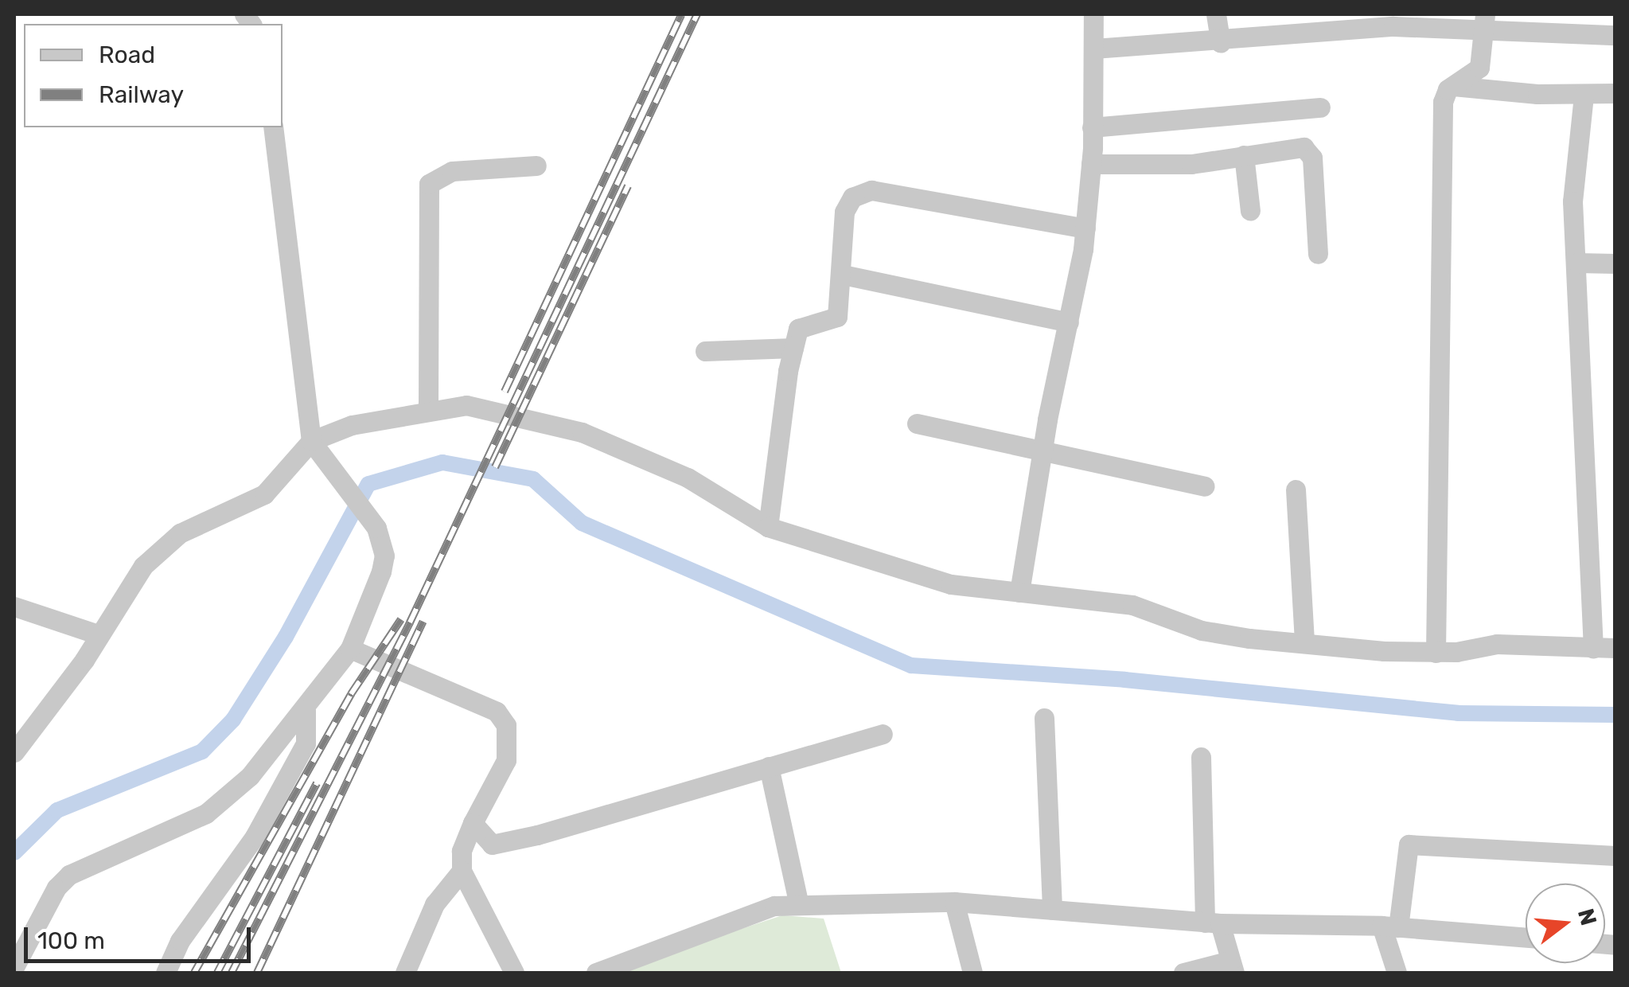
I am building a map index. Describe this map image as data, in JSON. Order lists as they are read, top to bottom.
{
  "legend": ["Road", "Railway"],
  "scale_bar": "100 m",
  "north": "right"
}
